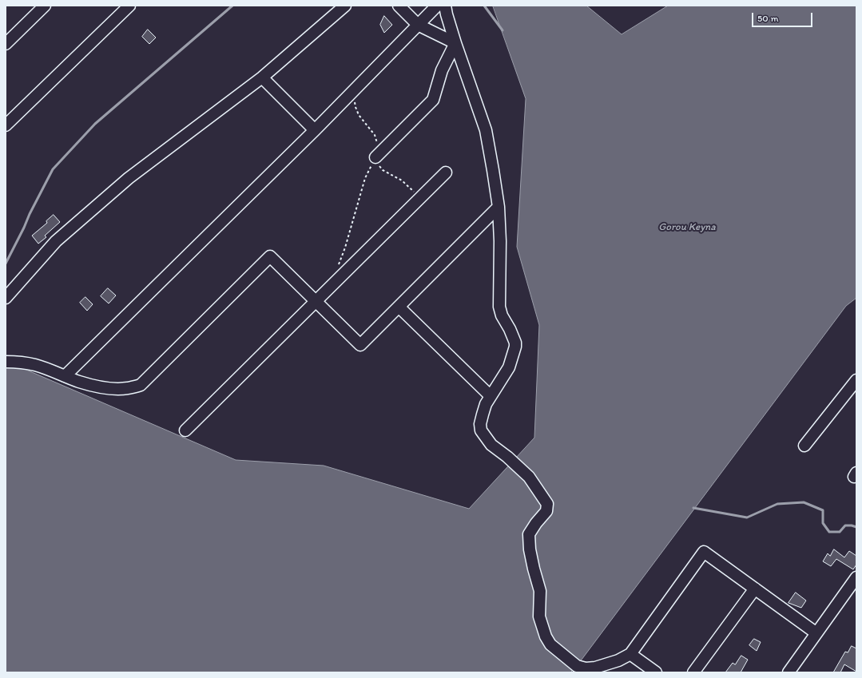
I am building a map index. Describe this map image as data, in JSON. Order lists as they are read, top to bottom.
{
  "water": ["Gorou Keyna"],
  "scale_bar": "50 m"
}
